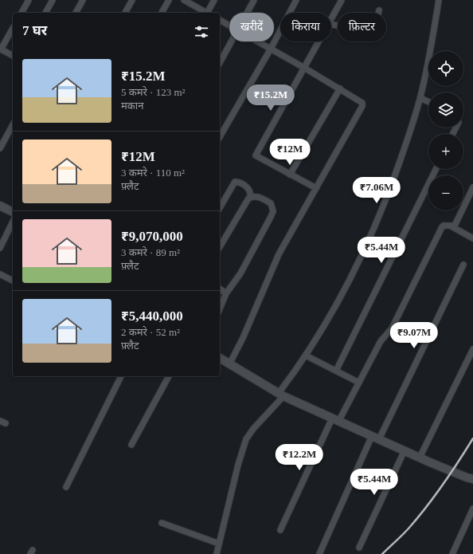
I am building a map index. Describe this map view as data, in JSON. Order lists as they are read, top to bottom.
{
  "page": {
    "chip": ["खरीदें", "किराया", "फ़िल्टर"],
    "heading": "7 घर",
    "map_buttons": ["+", "−"],
    "list": [
      {
        "name": "₹15.2M",
        "note": "5 कमरे · 123 m² · मकान"
      },
      {
        "name": "₹12M",
        "note": "3 कमरे · 110 m² · फ़्लैट"
      },
      {
        "name": "₹9,070,000",
        "note": "3 कमरे · 89 m² · फ़्लैट"
      },
      {
        "name": "₹5,440,000",
        "note": "2 कमरे · 52 m² · फ़्लैट"
      }
    ],
    "price": [
      "₹15.2M",
      "₹12M",
      "₹7.06M",
      "₹5.44M",
      "₹9.07M",
      "₹12.2M",
      "₹5.44M"
    ]
  }
}
